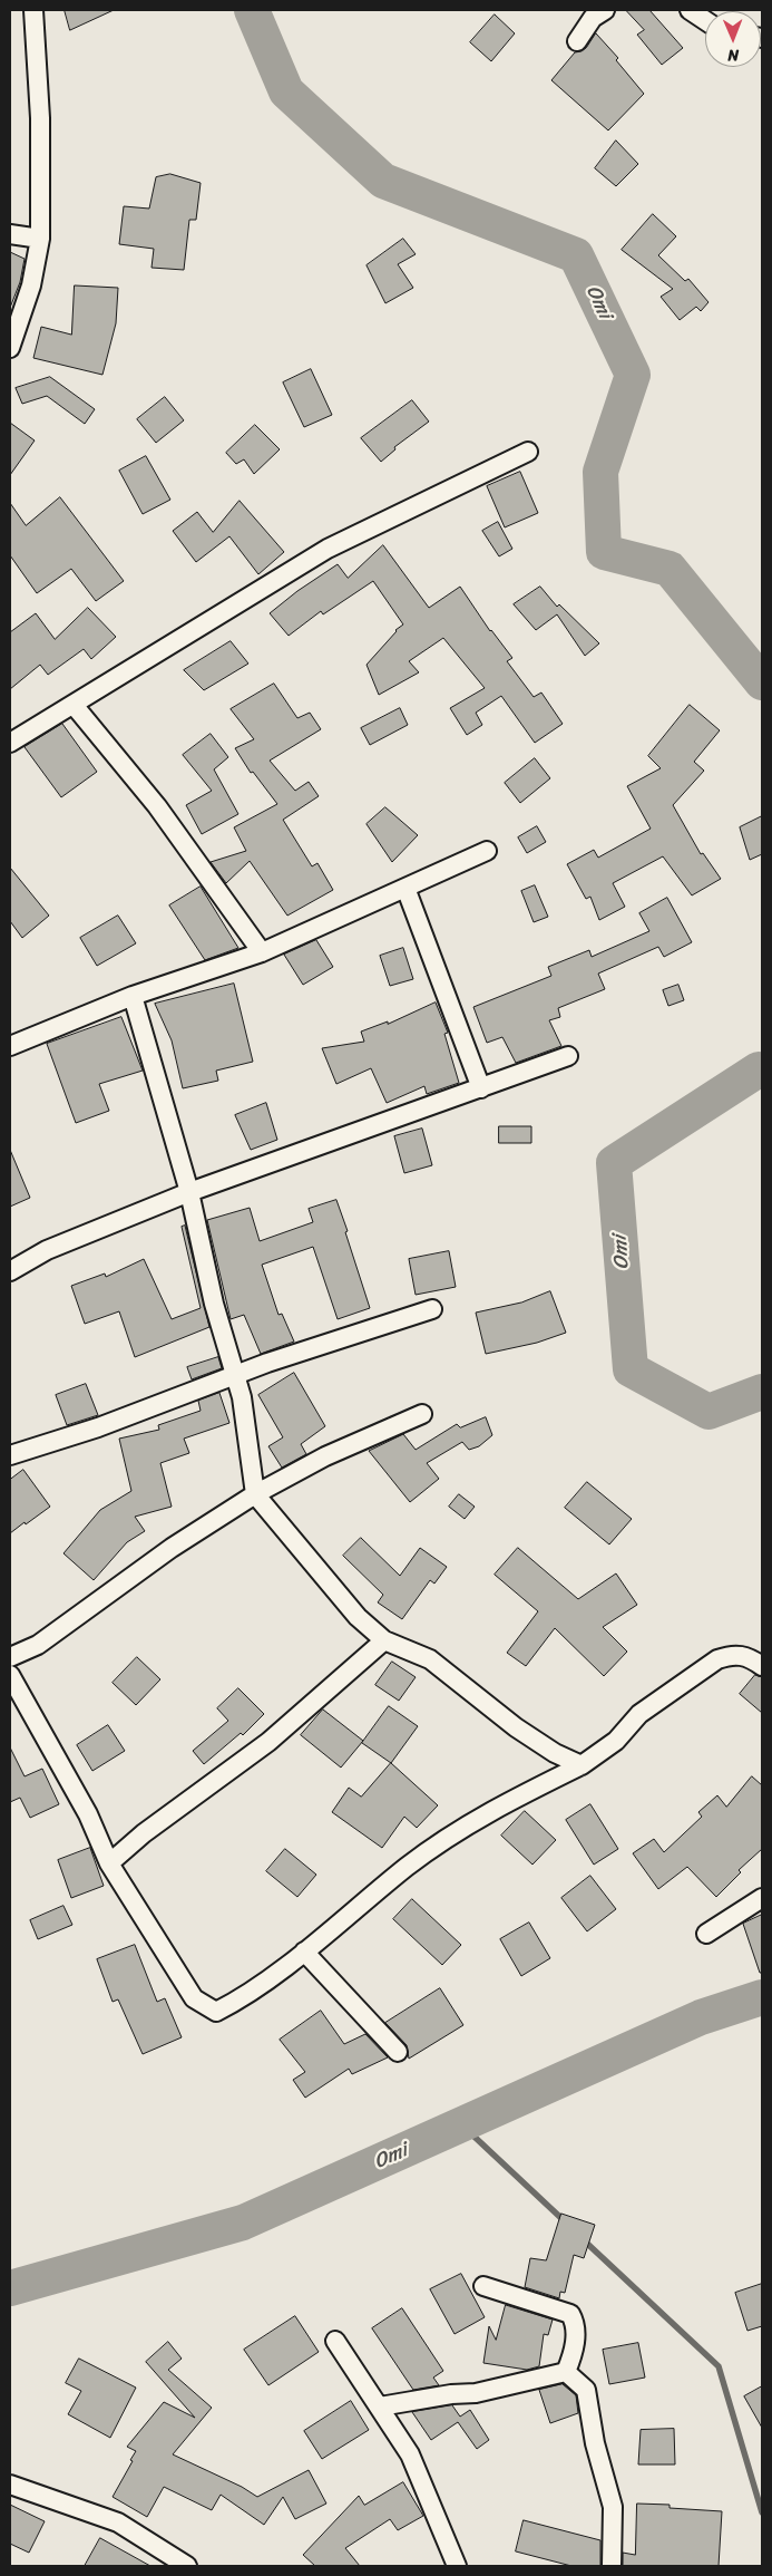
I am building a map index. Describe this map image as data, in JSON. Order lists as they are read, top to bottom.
{
  "water": ["Omi"],
  "north": "bottom"
}
